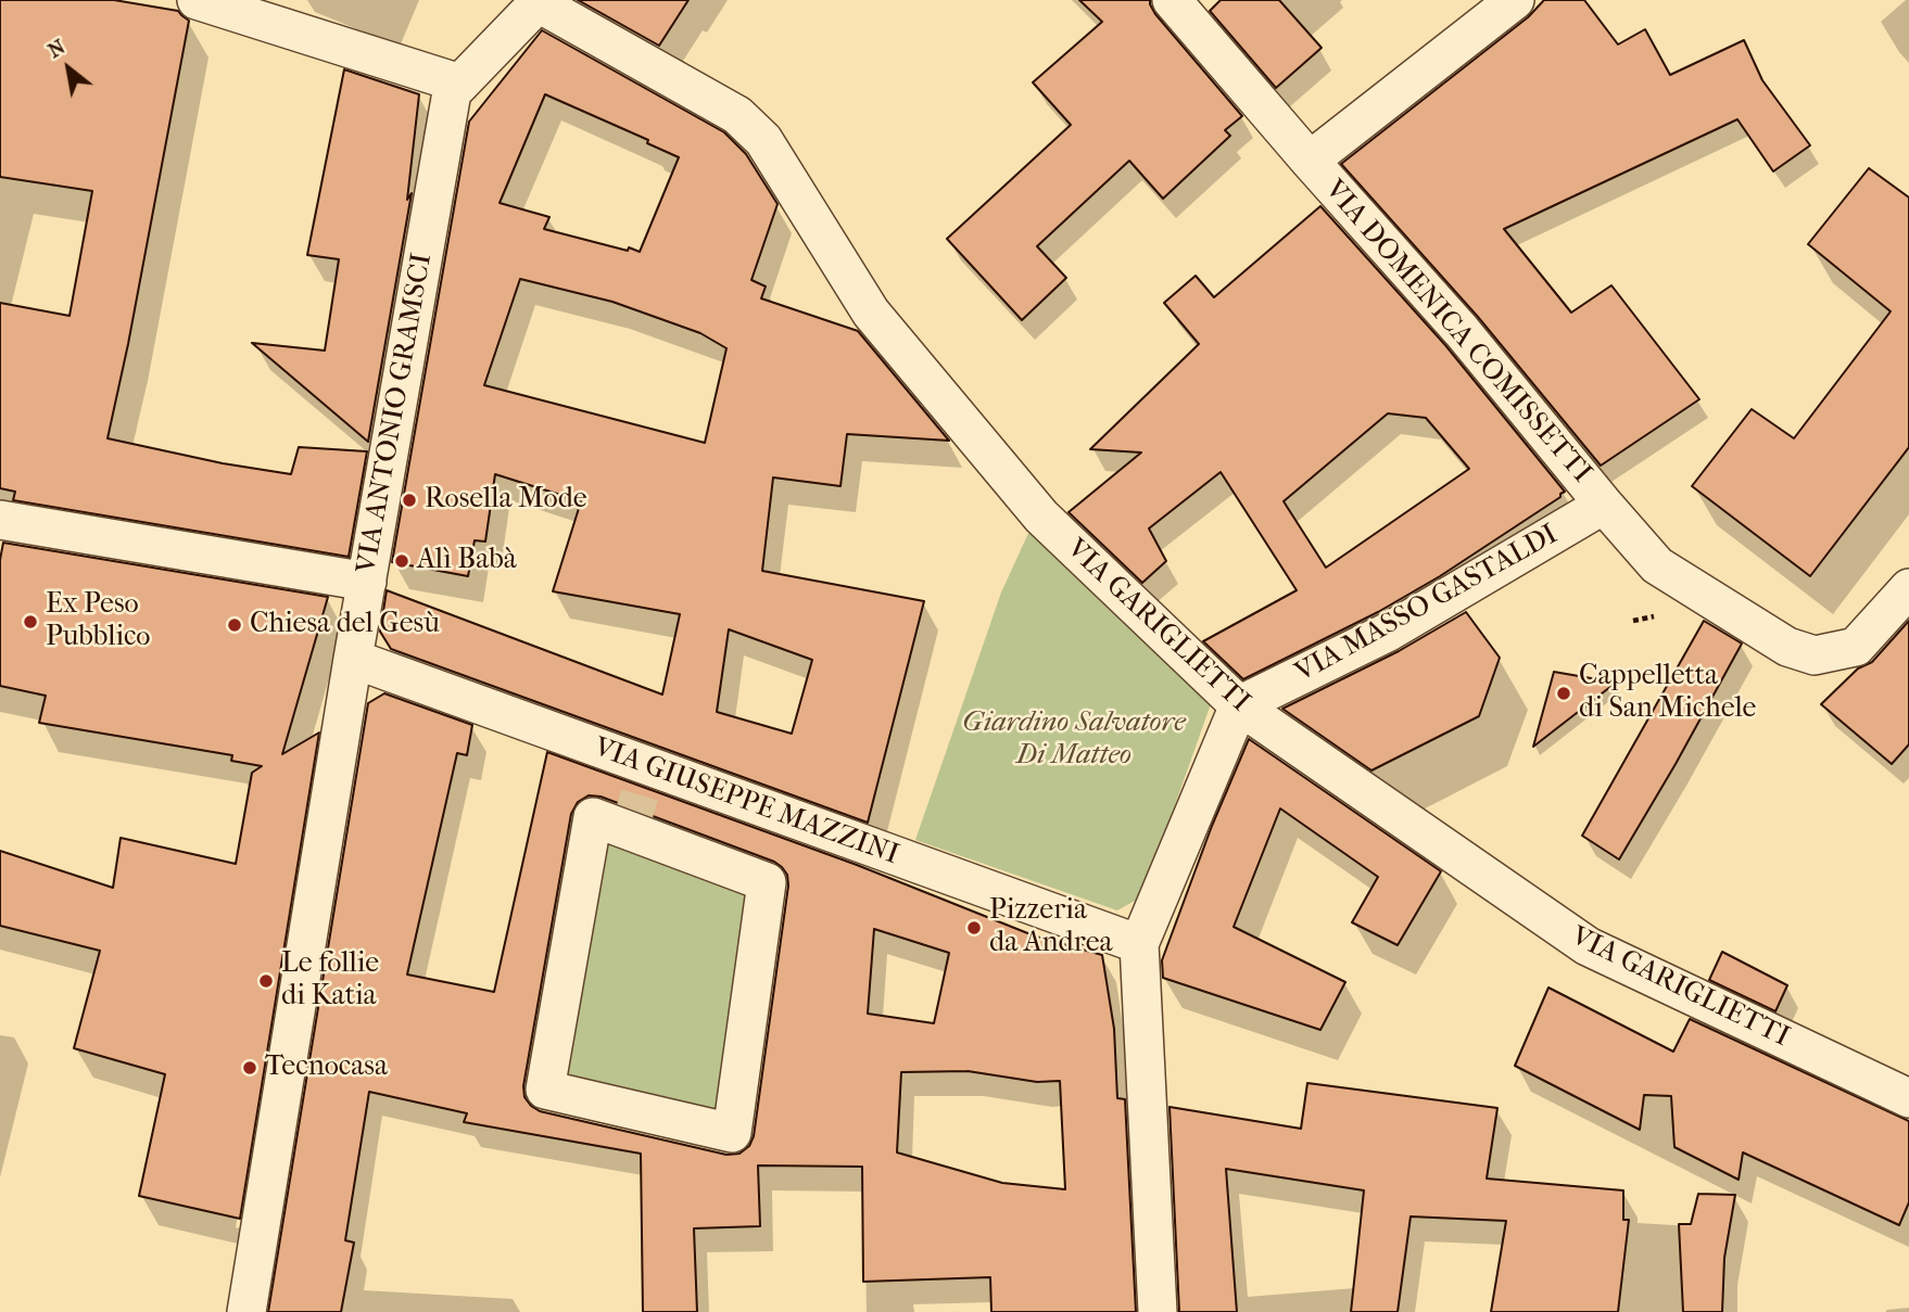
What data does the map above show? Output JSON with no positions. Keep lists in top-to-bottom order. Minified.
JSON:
{"streets":{"street":["VIA DOMENICA COMISSETTI","VIA ANTONIO GRAMSCI","VIA MASSO GASTALDI","VIA GARIGLIETTI","VIA GIUSEPPE MAZZINI"]},"crossings":[["VIA DOMENICA COMISSETTI","VIA MASSO GASTALDI"],["VIA ANTONIO GRAMSCI","VIA GARIGLIETTI"],["VIA ANTONIO GRAMSCI","VIA GIUSEPPE MAZZINI"],["VIA MASSO GASTALDI","VIA GARIGLIETTI"]],"parks":["Giardino Salvatore Di Matteo"],"places":["Rosella Mode","Alì Babà","Ex Peso Pubblico","Chiesa del Gesù","Cappelletta di San Michele","Pizzeria da Andrea","Le follie di Katia","Tecnocasa"],"north":"top left"}
